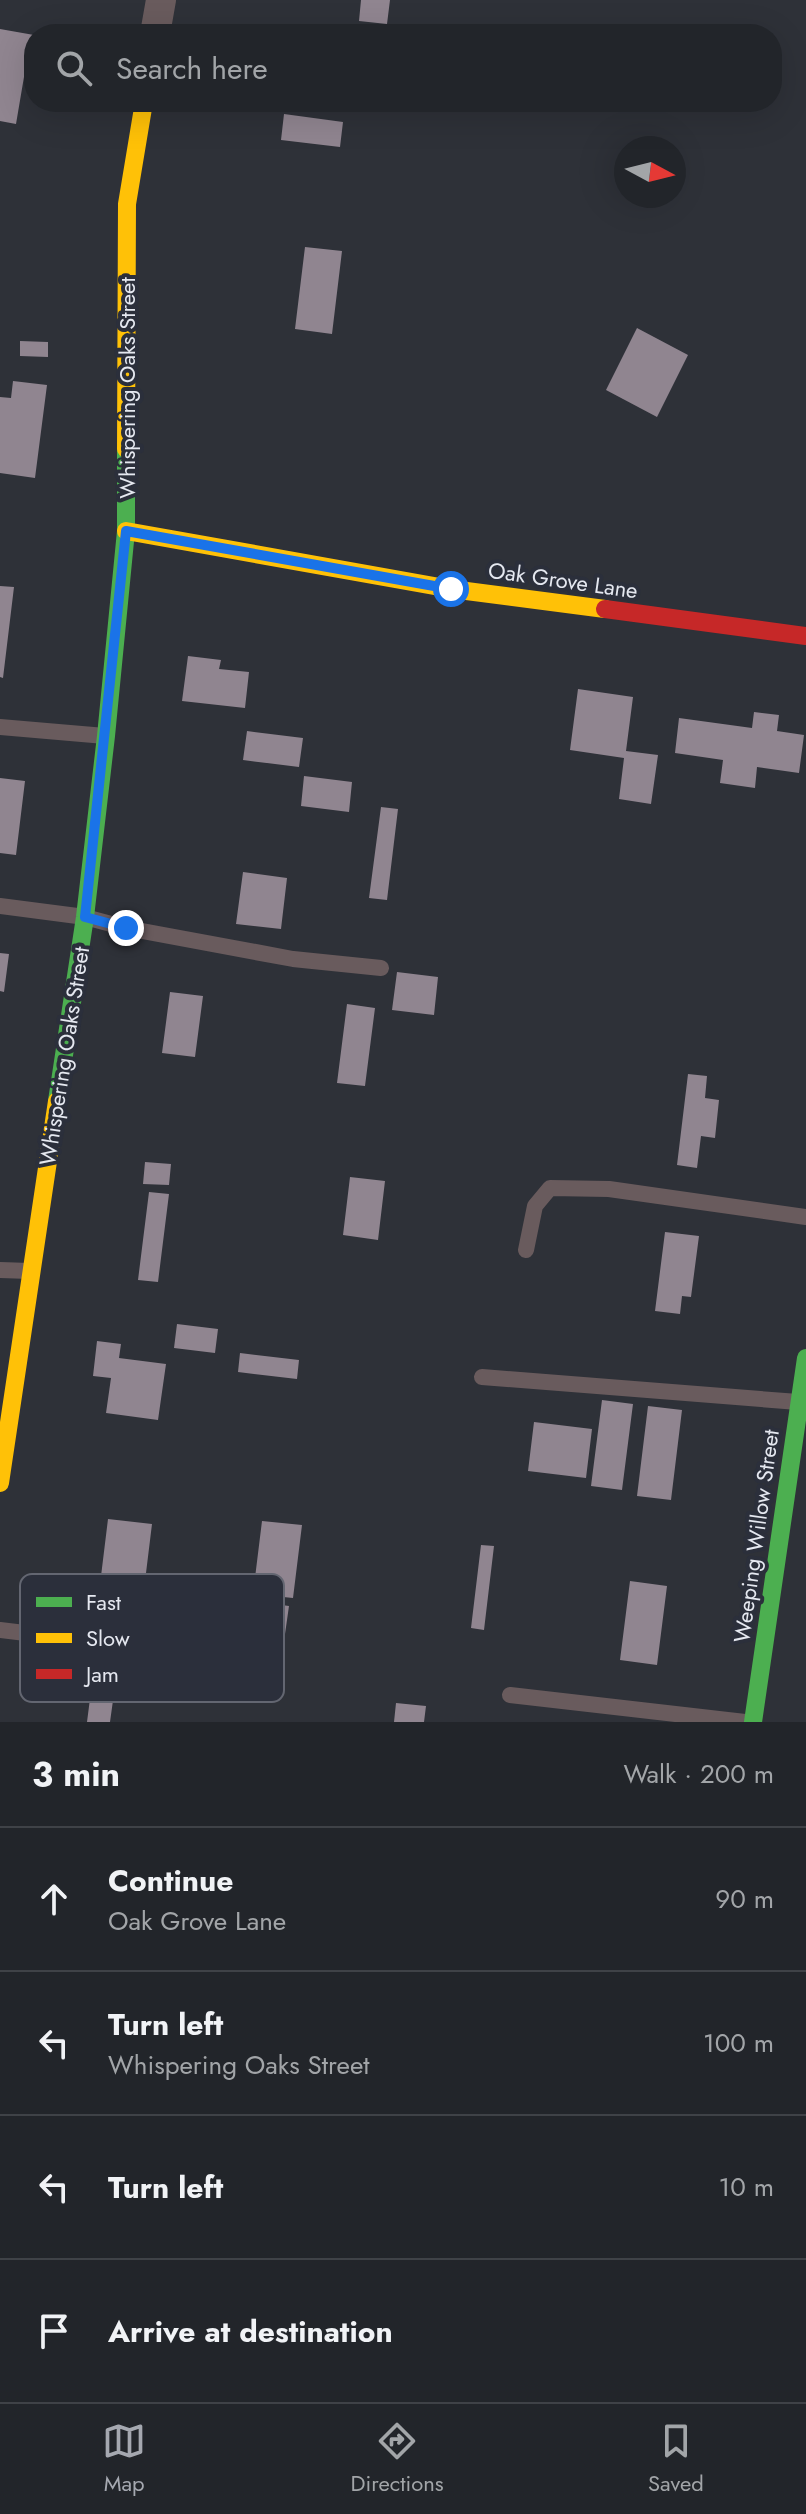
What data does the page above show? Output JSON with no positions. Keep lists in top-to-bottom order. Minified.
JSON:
{"streets":{"street":["Whispering Oaks Street","Oak Grove Lane","Weeping Willow Street"]},"crossings":[["Whispering Oaks Street","Oak Grove Lane"]],"legend":["Fast","Slow","Jam"],"north":"right","page":{"search":"Search here","heading":["3 min","Walk · 200 m"],"list":[["Continue","Oak Grove Lane","90 m"],["Turn left","Whispering Oaks Street","100 m"],["Turn left","10 m"],"Arrive at destination"],"nav":["Map","Directions","Saved"]}}
